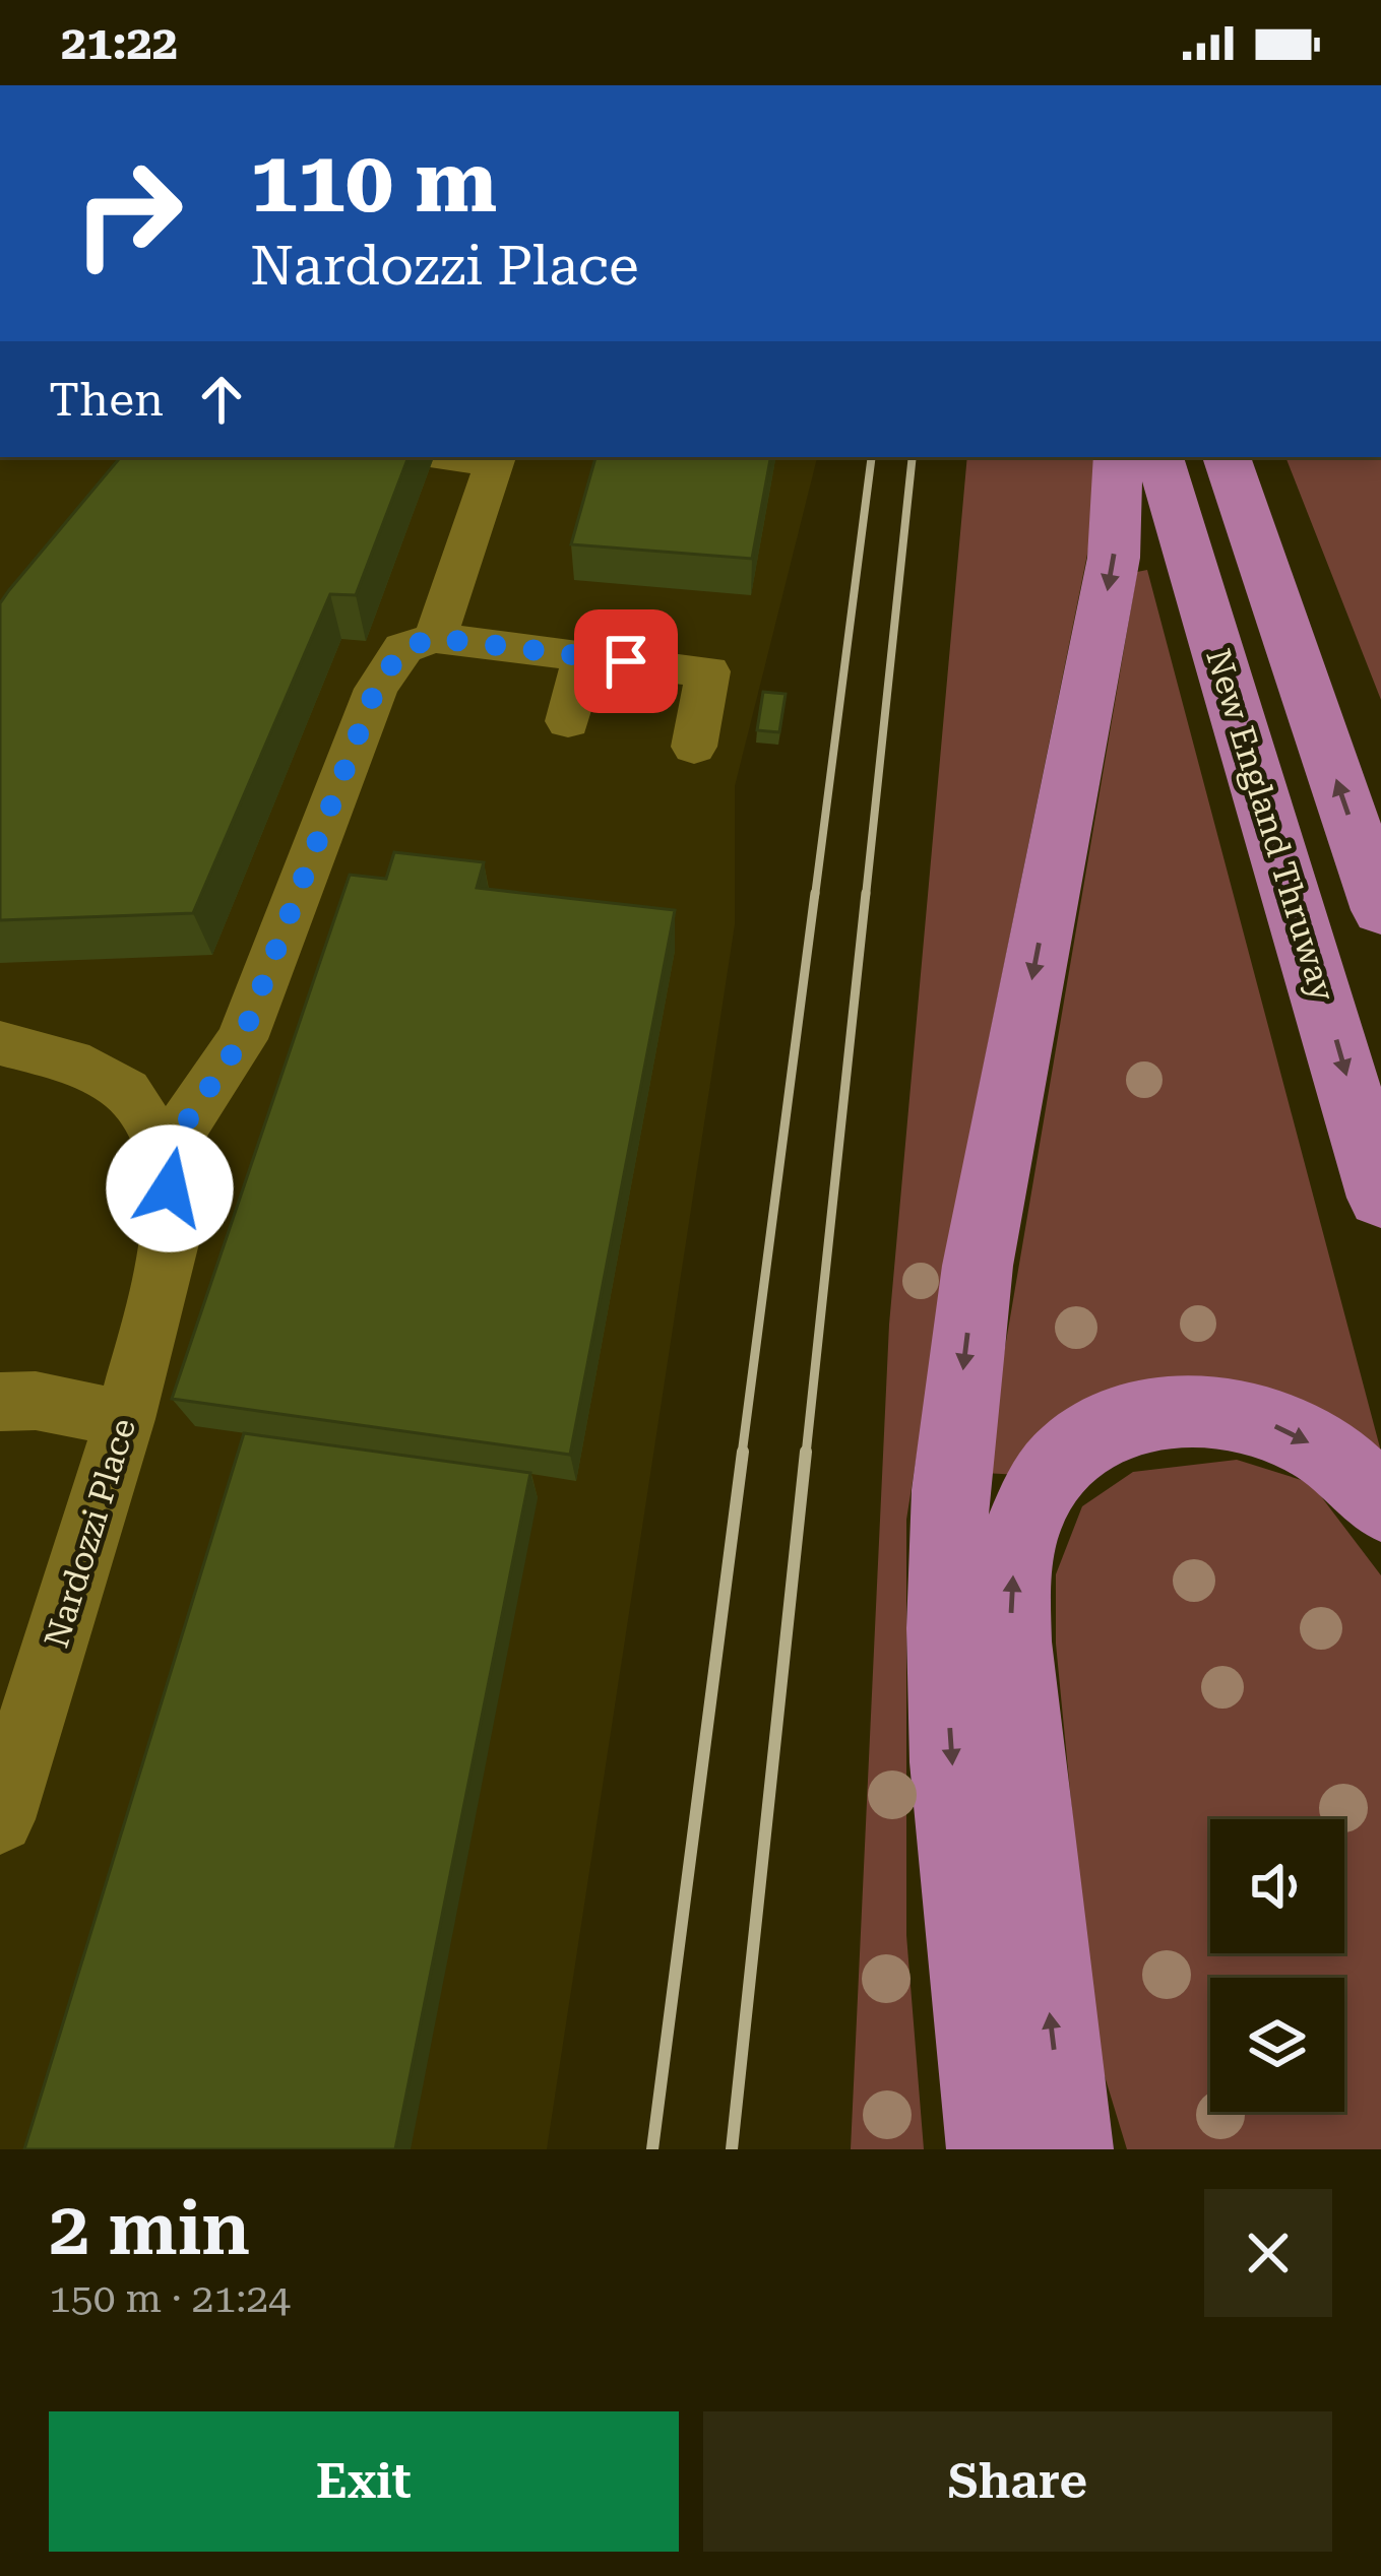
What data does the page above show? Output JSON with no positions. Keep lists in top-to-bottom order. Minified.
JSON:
{"streets":{"highway":["New England Thruway"],"lane":["Nardozzi Place"]},"page":{"status":"21:22","turn":["110 m","Nardozzi Place"],"then":"Then","heading":["2 min","150 m · 21:24"],"buttons":["Exit","Share"]}}
